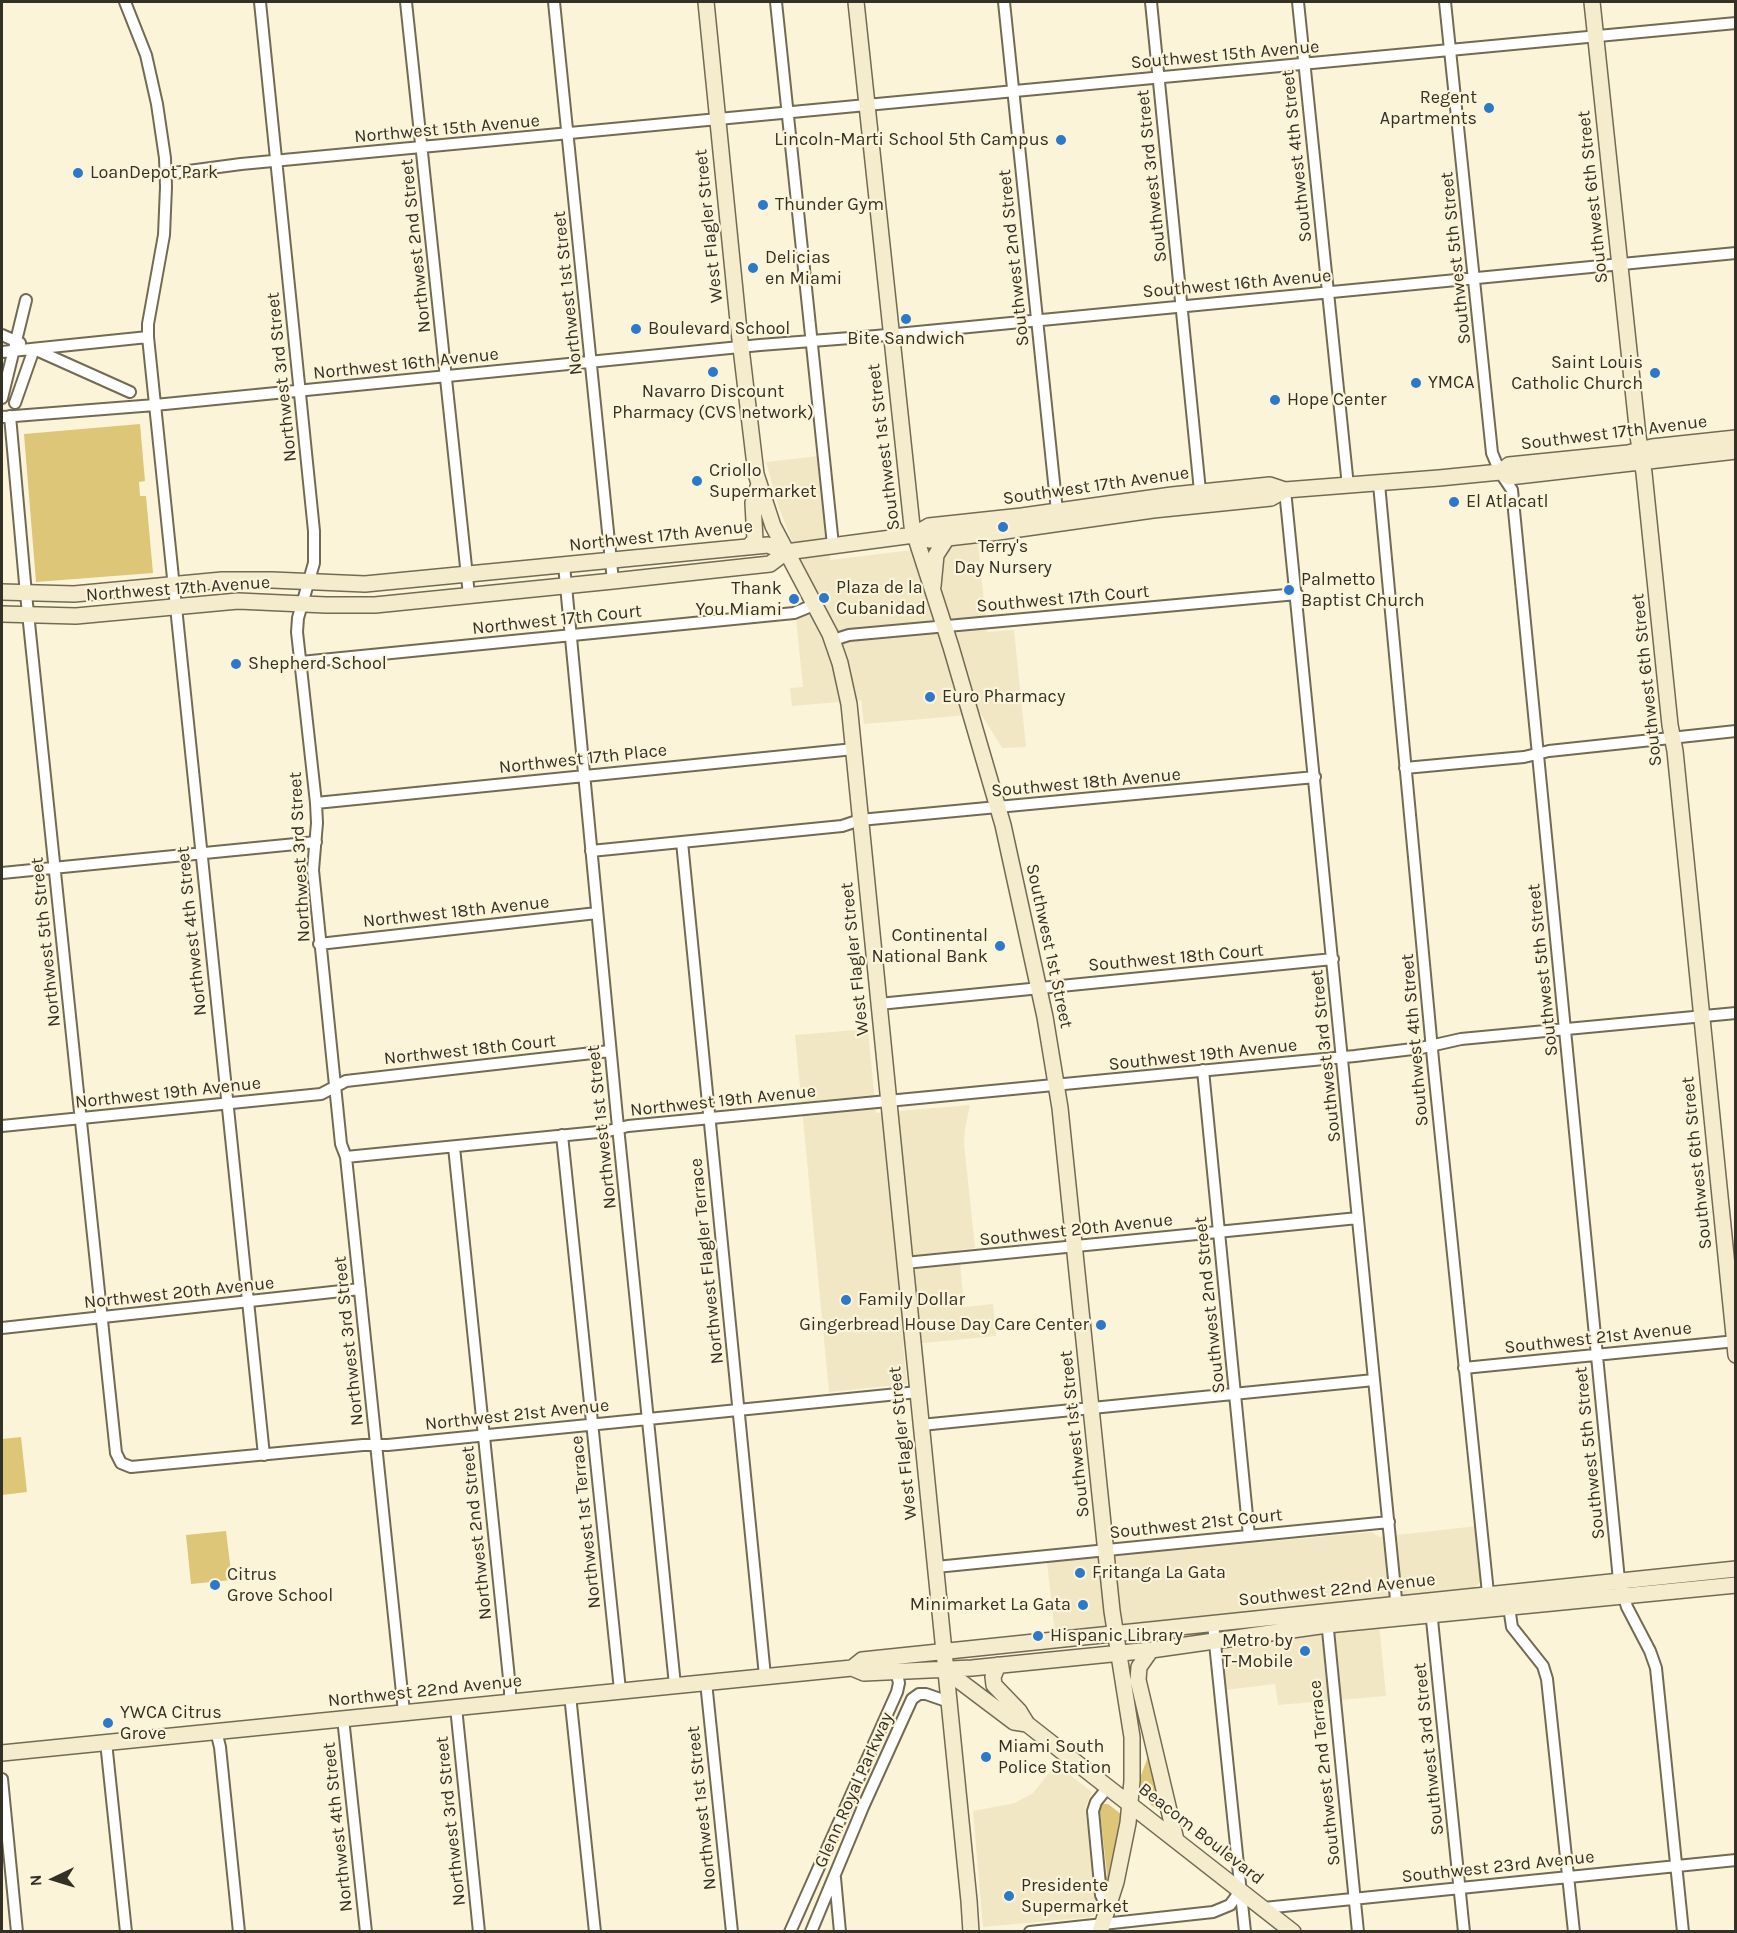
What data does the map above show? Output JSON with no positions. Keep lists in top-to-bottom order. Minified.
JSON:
{"streets":{"main road":["Southwest 6th Street","West Flagler Street","Southwest 17th Avenue","Southwest 1st Street","Northwest 17th Avenue","Southwest 22nd Avenue","Northwest 22nd Avenue","Beacom Boulevard"],"street":["Southwest 15th Avenue","Northwest 15th Avenue","Southwest 4th Street","Southwest 3rd Street","Northwest 2nd Street","Southwest 2nd Street","Southwest 5th Street","Southwest 16th Avenue","Northwest 1st Street","Northwest 16th Avenue","Northwest 3rd Street","Southwest 17th Court","Northwest 17th Court","Northwest 17th Place","Southwest 18th Avenue","Northwest 18th Avenue","Northwest 4th Street","Northwest 5th Street","Southwest 18th Court","Northwest 18th Court","Southwest 19th Avenue","Northwest 19th Avenue","Southwest 20th Avenue","Northwest Flagler Terrace","Northwest 20th Avenue","Southwest 21st Avenue","Northwest 21st Avenue","Northwest 1st Terrace","Southwest 21st Court","Southwest 2nd Terrace","Glenn Royal Parkway","Southwest 23rd Avenue"]},"crossings":[["Southwest 15th Avenue","Northwest 15th Avenue"],["Southwest 15th Avenue","Southwest 4th Street"],["Southwest 15th Avenue","Southwest 3rd Street"],["Southwest 15th Avenue","Southwest 6th Street"],["Southwest 15th Avenue","West Flagler Street"],["Southwest 15th Avenue","Southwest 2nd Street"],["Southwest 15th Avenue","Southwest 5th Street"],["Southwest 15th Avenue","Southwest 1st Street"],["Northwest 15th Avenue","West Flagler Street"],["Northwest 15th Avenue","Northwest 2nd Street"],["Northwest 15th Avenue","Northwest 1st Street"],["Northwest 15th Avenue","Northwest 3rd Street"],["Northwest 15th Avenue","Northwest 4th Street"],["Southwest 4th Street","Southwest 16th Avenue"],["Southwest 4th Street","Southwest 17th Avenue"],["Southwest 4th Street","Southwest 19th Avenue"],["Southwest 4th Street","Southwest 21st Avenue"],["Southwest 4th Street","Southwest 22nd Avenue"],["Southwest 3rd Street","Southwest 16th Avenue"],["Southwest 3rd Street","Southwest 17th Avenue"],["Southwest 3rd Street","Southwest 17th Court"],["Southwest 3rd Street","Southwest 18th Avenue"],["Southwest 3rd Street","Southwest 18th Court"],["Southwest 3rd Street","Southwest 19th Avenue"],["Southwest 3rd Street","Southwest 20th Avenue"],["Southwest 3rd Street","Southwest 21st Court"],["Southwest 3rd Street","Southwest 22nd Avenue"],["Southwest 3rd Street","Southwest 23rd Avenue"],["Southwest 6th Street","Southwest 16th Avenue"],["Southwest 6th Street","Southwest 17th Avenue"],["Southwest 6th Street","Southwest 19th Avenue"],["Southwest 6th Street","Southwest 21st Avenue"],["West Flagler Street","Southwest 16th Avenue"],["West Flagler Street","Northwest 16th Avenue"],["West Flagler Street","Southwest 17th Avenue"],["West Flagler Street","Northwest 17th Avenue"],["West Flagler Street","Southwest 17th Court"],["West Flagler Street","Northwest 17th Court"],["West Flagler Street","Northwest 17th Place"],["West Flagler Street","Southwest 18th Avenue"],["West Flagler Street","Southwest 18th Court"],["West Flagler Street","Southwest 19th Avenue"],["West Flagler Street","Northwest 19th Avenue"],["West Flagler Street","Southwest 20th Avenue"],["West Flagler Street","Northwest 21st Avenue"],["West Flagler Street","Southwest 21st Court"],["West Flagler Street","Southwest 22nd Avenue"],["West Flagler Street","Northwest 22nd Avenue"],["West Flagler Street","Glenn Royal Parkway"],["West Flagler Street","Beacom Boulevard"],["Northwest 2nd Street","Northwest 16th Avenue"],["Northwest 2nd Street","Northwest 17th Avenue"],["Northwest 2nd Street","Northwest 19th Avenue"],["Northwest 2nd Street","Northwest 21st Avenue"],["Northwest 2nd Street","Northwest 22nd Avenue"],["Southwest 2nd Street","Southwest 16th Avenue"],["Southwest 2nd Street","Southwest 17th Avenue"],["Southwest 2nd Street","Southwest 19th Avenue"],["Southwest 2nd Street","Southwest 20th Avenue"],["Southwest 2nd Street","Southwest 21st Court"],["Southwest 5th Street","Southwest 16th Avenue"],["Southwest 5th Street","Southwest 17th Avenue"],["Southwest 5th Street","Southwest 19th Avenue"],["Southwest 5th Street","Southwest 21st Avenue"],["Southwest 5th Street","Southwest 22nd Avenue"],["Southwest 5th Street","Southwest 23rd Avenue"],["Southwest 16th Avenue","Northwest 16th Avenue"],["Southwest 16th Avenue","Southwest 1st Street"],["Northwest 1st Street","Northwest 16th Avenue"],["Northwest 1st Street","Northwest 17th Avenue"],["Northwest 1st Street","Northwest 17th Court"],["Northwest 1st Street","Northwest 17th Place"],["Northwest 1st Street","Northwest 18th Avenue"],["Northwest 1st Street","Northwest 18th Court"],["Northwest 1st Street","Northwest 19th Avenue"],["Northwest 1st Street","Northwest 21st Avenue"],["Northwest 1st Street","Northwest 22nd Avenue"],["Northwest 16th Avenue","Northwest 3rd Street"],["Northwest 16th Avenue","Northwest 4th Street"],["Northwest 16th Avenue","Northwest 5th Street"],["Northwest 3rd Street","Northwest 17th Avenue"],["Northwest 3rd Street","Northwest 17th Court"],["Northwest 3rd Street","Northwest 17th Place"],["Northwest 3rd Street","Northwest 18th Avenue"],["Northwest 3rd Street","Northwest 18th Court"],["Northwest 3rd Street","Northwest 19th Avenue"],["Northwest 3rd Street","Northwest 20th Avenue"],["Northwest 3rd Street","Northwest 21st Avenue"],["Northwest 3rd Street","Northwest 22nd Avenue"],["Southwest 17th Avenue","Southwest 1st Street"],["Southwest 17th Avenue","Northwest 17th Avenue"],["Southwest 1st Street","Southwest 17th Court"],["Southwest 1st Street","Southwest 18th Avenue"],["Southwest 1st Street","Southwest 18th Court"],["Southwest 1st Street","Southwest 19th Avenue"],["Southwest 1st Street","Southwest 20th Avenue"],["Southwest 1st Street","Southwest 21st Court"],["Southwest 1st Street","Southwest 22nd Avenue"],["Southwest 1st Street","Beacom Boulevard"],["Northwest 17th Avenue","Northwest 4th Street"],["Northwest 17th Avenue","Northwest 5th Street"],["Northwest 4th Street","Northwest 19th Avenue"],["Northwest 4th Street","Northwest 20th Avenue"],["Northwest 4th Street","Northwest 21st Avenue"],["Northwest 4th Street","Northwest 22nd Avenue"],["Northwest 5th Street","Northwest 19th Avenue"],["Northwest 5th Street","Northwest 20th Avenue"],["Northwest 5th Street","Northwest 21st Avenue"],["Northwest 18th Court","Northwest 19th Avenue"],["Southwest 19th Avenue","Northwest 19th Avenue"],["Northwest 19th Avenue","Northwest Flagler Terrace"],["Northwest 19th Avenue","Northwest 1st Terrace"],["Northwest Flagler Terrace","Northwest 21st Avenue"],["Northwest Flagler Terrace","Northwest 22nd Avenue"],["Northwest 21st Avenue","Northwest 1st Terrace"],["Northwest 1st Terrace","Northwest 22nd Avenue"],["Southwest 22nd Avenue","Northwest 22nd Avenue"],["Southwest 22nd Avenue","Southwest 2nd Terrace"],["Southwest 22nd Avenue","Beacom Boulevard"],["Northwest 22nd Avenue","Glenn Royal Parkway"],["Northwest 22nd Avenue","Beacom Boulevard"],["Southwest 2nd Terrace","Southwest 23rd Avenue"],["Beacom Boulevard","Southwest 23rd Avenue"]],"places":["Regent Apartments","Lincoln-Marti School 5th Campus","LoanDepot Park","Thunder Gym","Delicias en Miami","Bite Sandwich","Boulevard School","Navarro Discount Pharmacy (CVS network)","Saint Louis Catholic Church","YMCA","Hope Center","Criollo Supermarket","El Atlacatl","Terry's Day Nursery","Palmetto Baptist Church","Plaza de la Cubanidad","Thank You Miami","Shepherd School","Euro Pharmacy","Continental National Bank","Family Dollar","Gingerbread House Day Care Center","Fritanga La Gata","Citrus Grove School","Minimarket La Gata","Hispanic Library","Metro by T-Mobile","YWCA Citrus Grove","Miami South Police Station","Presidente Supermarket"],"north":"left"}
